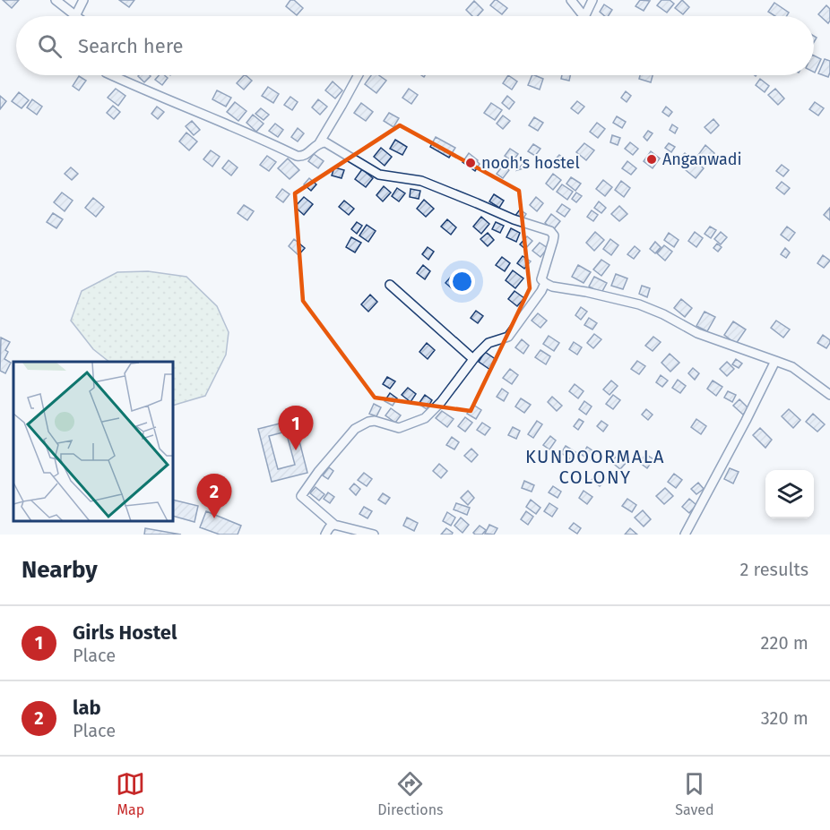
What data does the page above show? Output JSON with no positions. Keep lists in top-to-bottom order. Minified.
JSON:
{"districts":["KUNDOORMALA COLONY"],"places":["Anganwadi","nooh's hostel"],"page":{"search":"Search here","pins":["1","2"],"heading":["Nearby","2 results"],"list":[{"mark":"1","name":"Girls Hostel","note":"Place","value":"220 m"},{"mark":"2","name":"lab","note":"Place","value":"320 m"}],"nav":["Map","Directions","Saved"]}}
